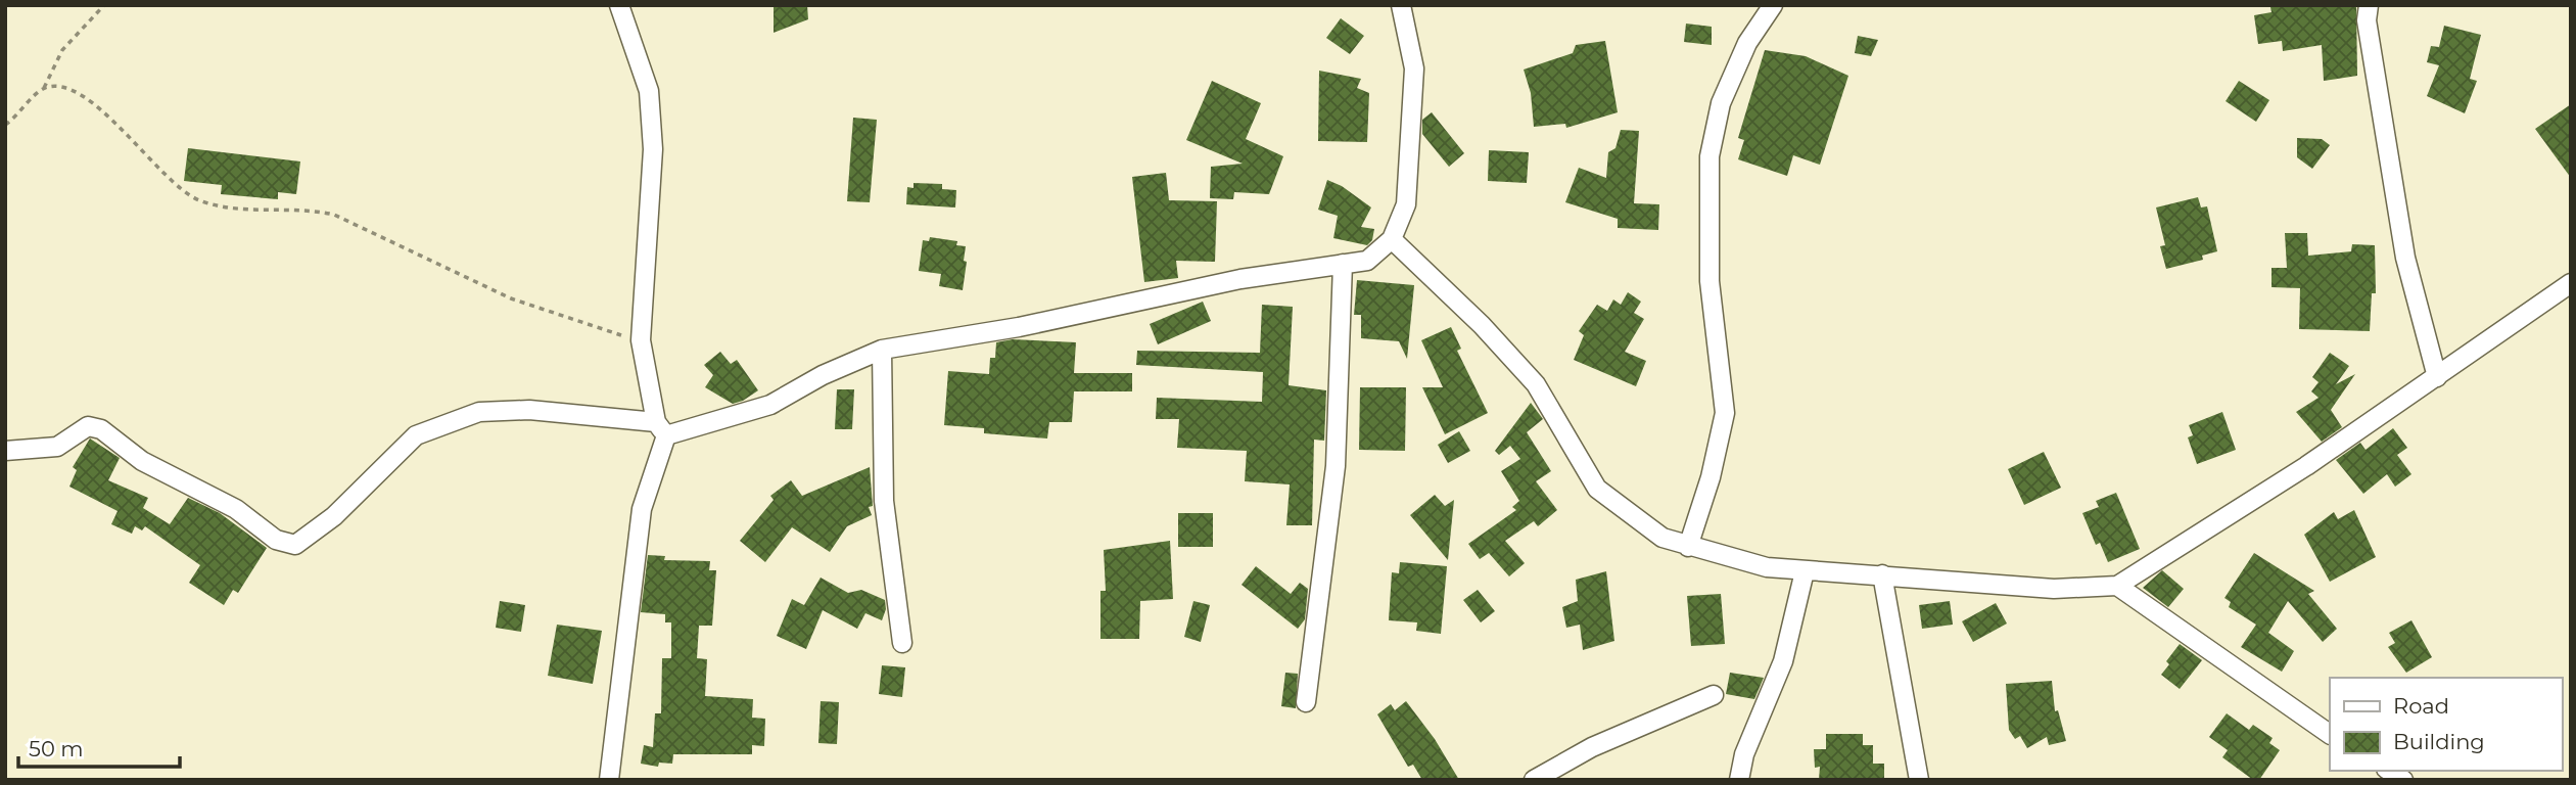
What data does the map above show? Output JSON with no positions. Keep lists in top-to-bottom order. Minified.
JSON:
{"legend":["Road","Building"],"scale_bar":"50 m"}
